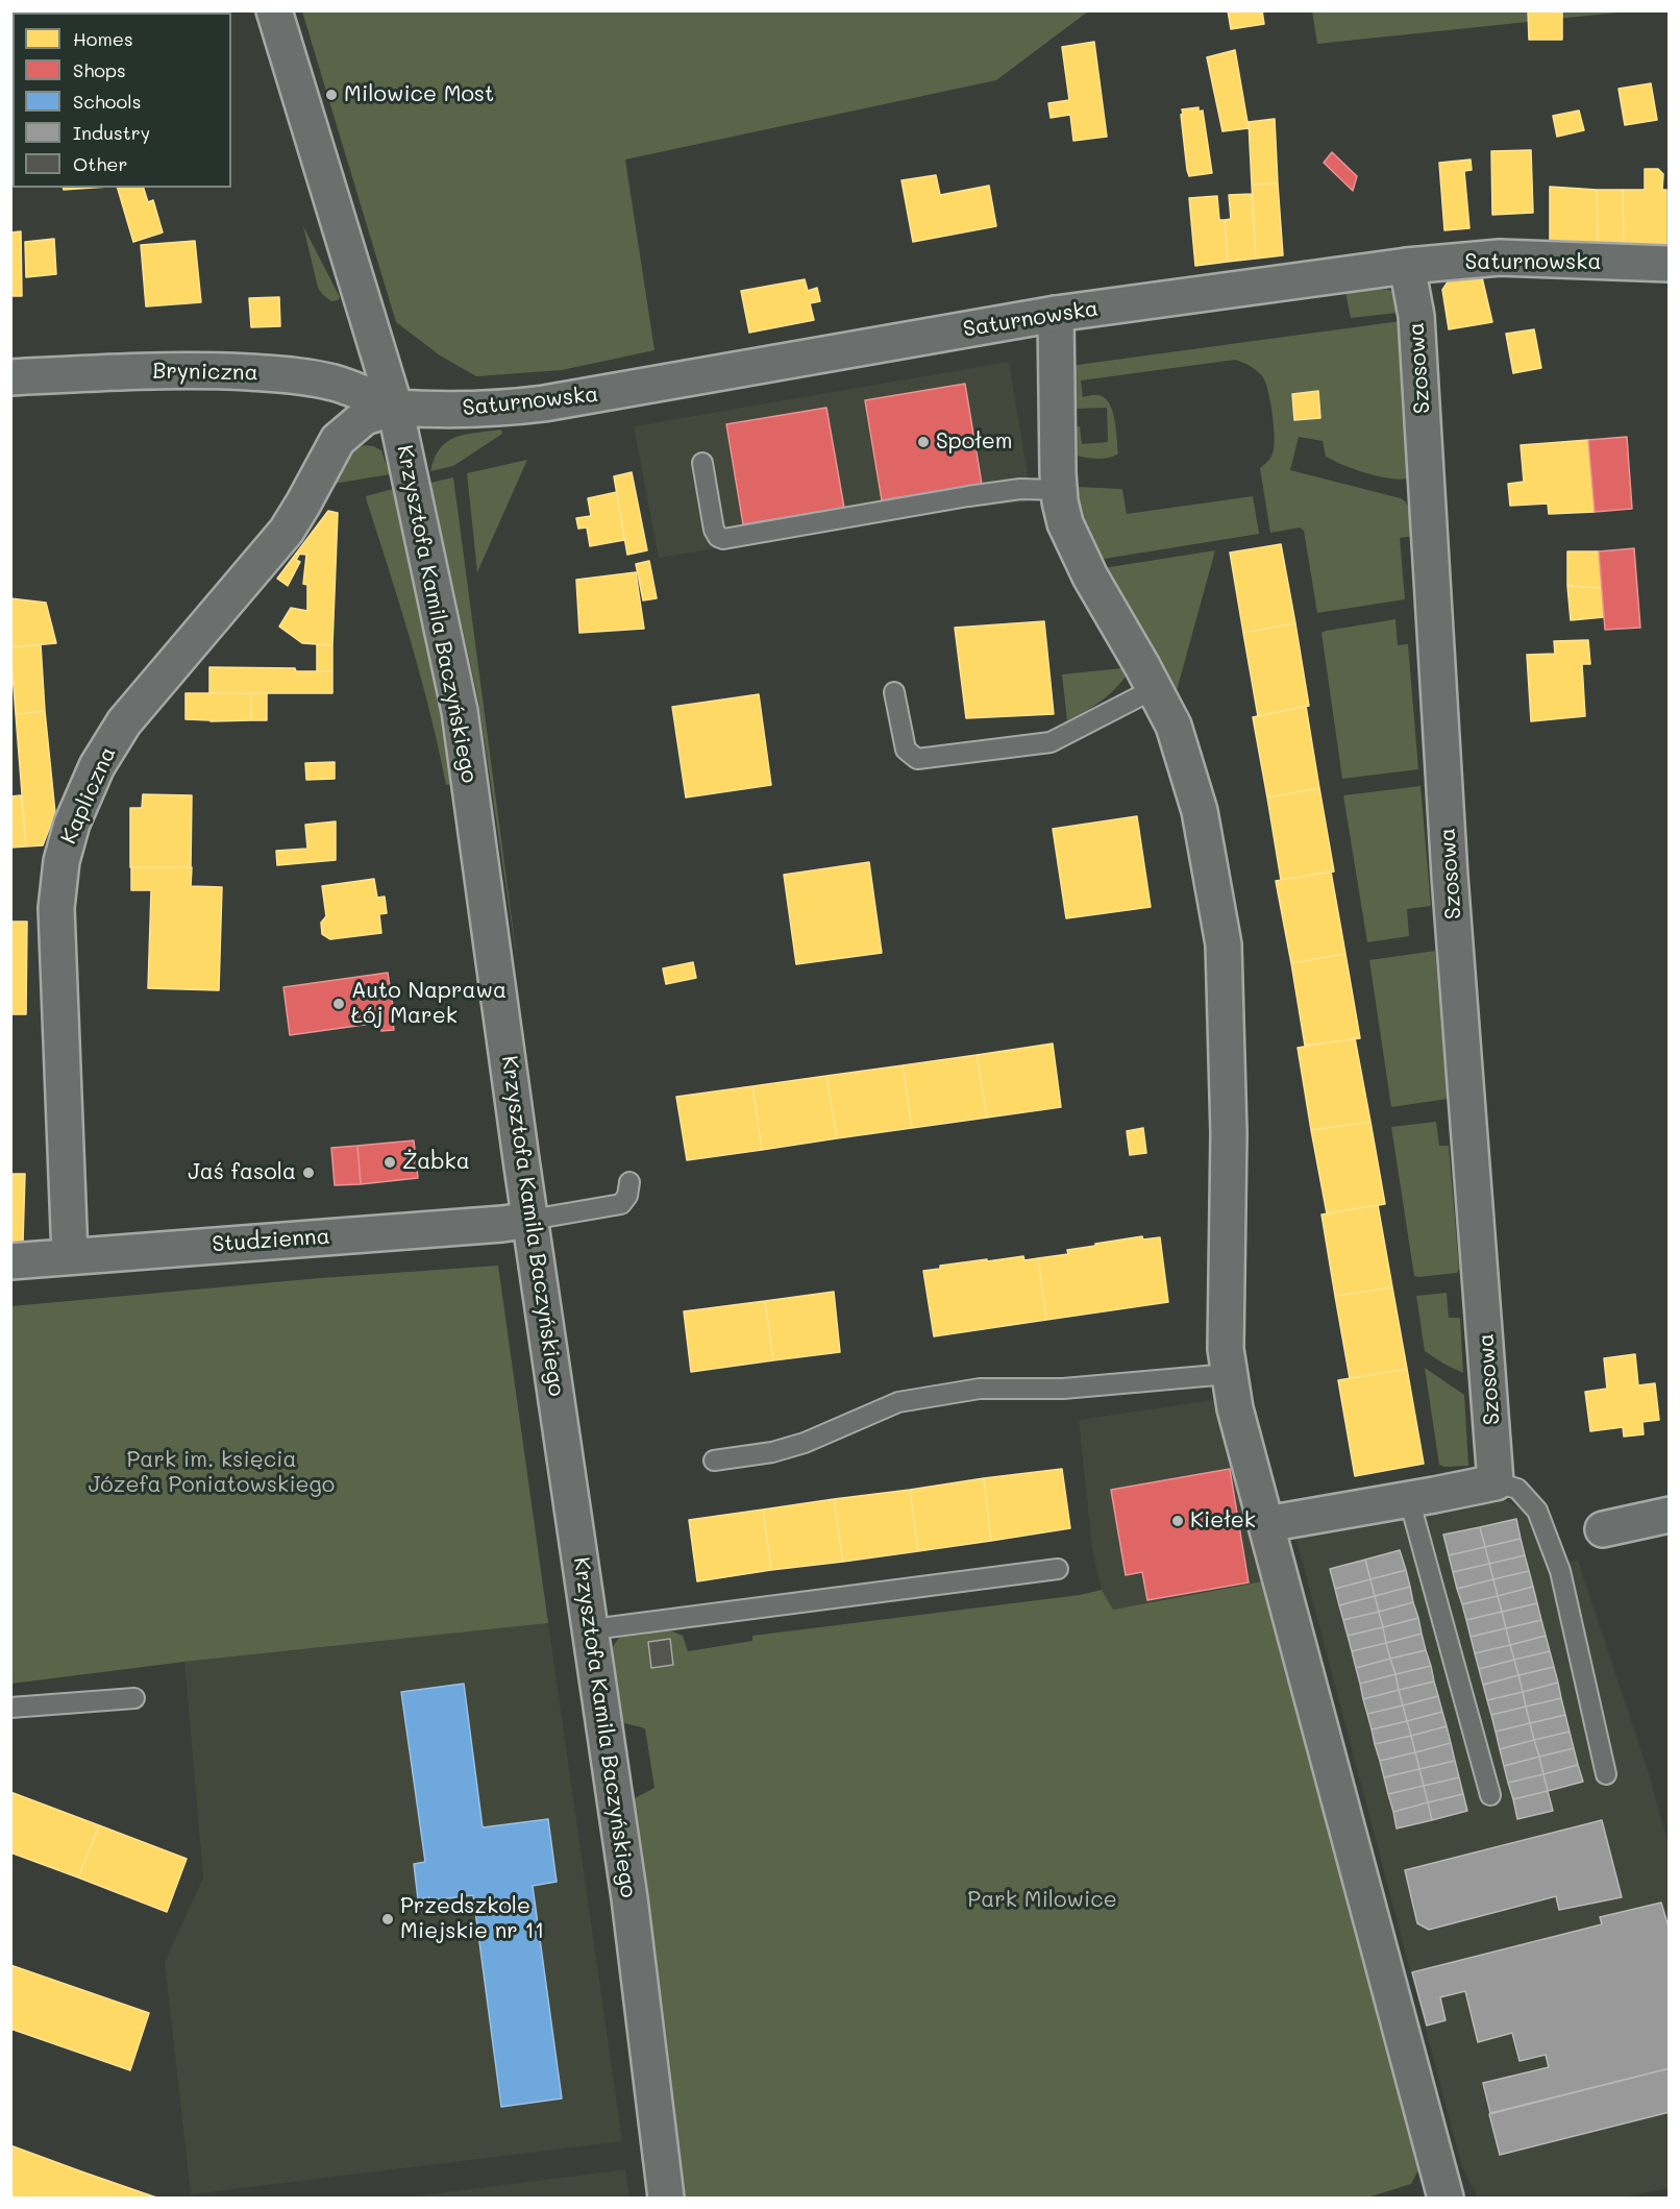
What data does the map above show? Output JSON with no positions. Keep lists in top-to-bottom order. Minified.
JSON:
{"streets":{"street":["Saturnowska","Szosowa","Bryniczna","Krzysztofa Kamila Baczyńskiego","Kapliczna","Studzienna"]},"crossings":[["Saturnowska","Szosowa"],["Saturnowska","Bryniczna"],["Saturnowska","Krzysztofa Kamila Baczyńskiego"],["Saturnowska","Kapliczna"],["Bryniczna","Krzysztofa Kamila Baczyńskiego"],["Bryniczna","Kapliczna"],["Krzysztofa Kamila Baczyńskiego","Kapliczna"],["Krzysztofa Kamila Baczyńskiego","Studzienna"],["Kapliczna","Studzienna"]],"parks":["Park im. księcia Józefa Poniatowskiego","Park Milowice"],"places":["Milowice Most","Społem","Auto Naprawa Łój Marek","Żabka","Jaś fasola","Kiełek","Przedszkole Miejskie nr 11"],"legend":["Homes","Shops","Schools","Industry","Other"]}
